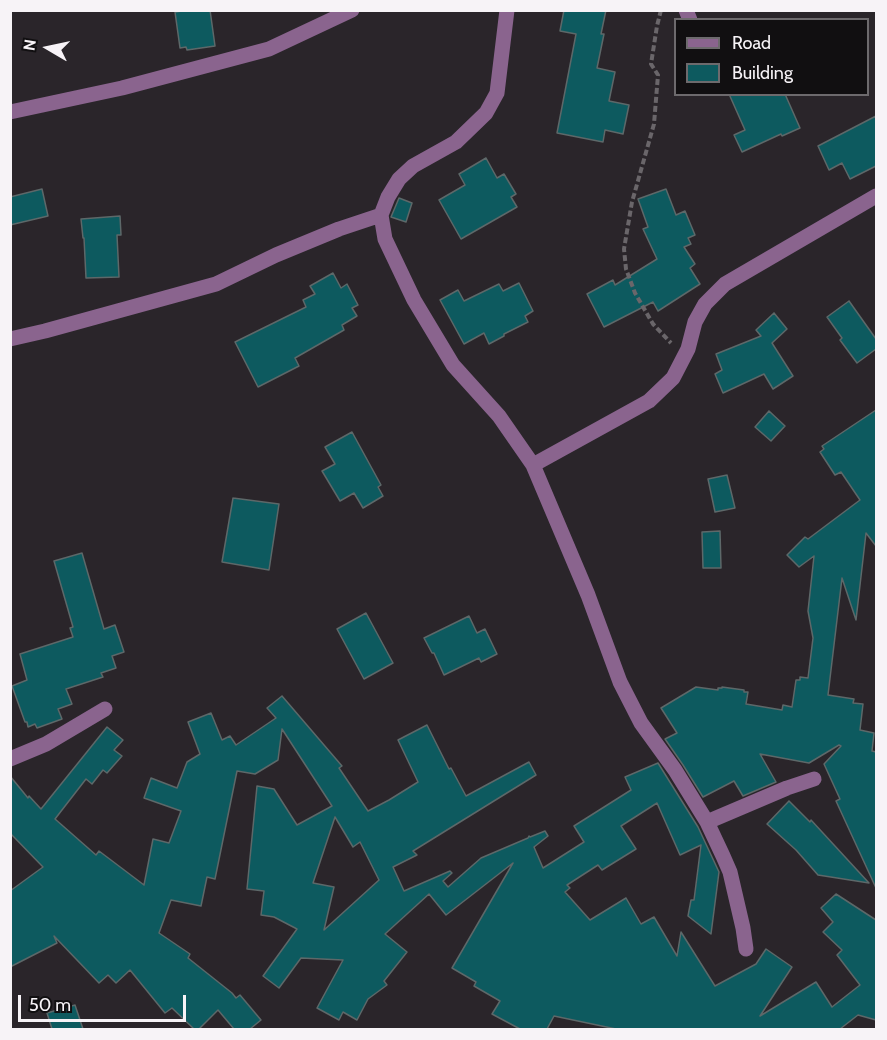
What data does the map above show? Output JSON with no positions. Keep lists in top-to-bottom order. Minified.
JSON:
{"legend":["Road","Building"],"scale_bar":"50 m","north":"left"}
